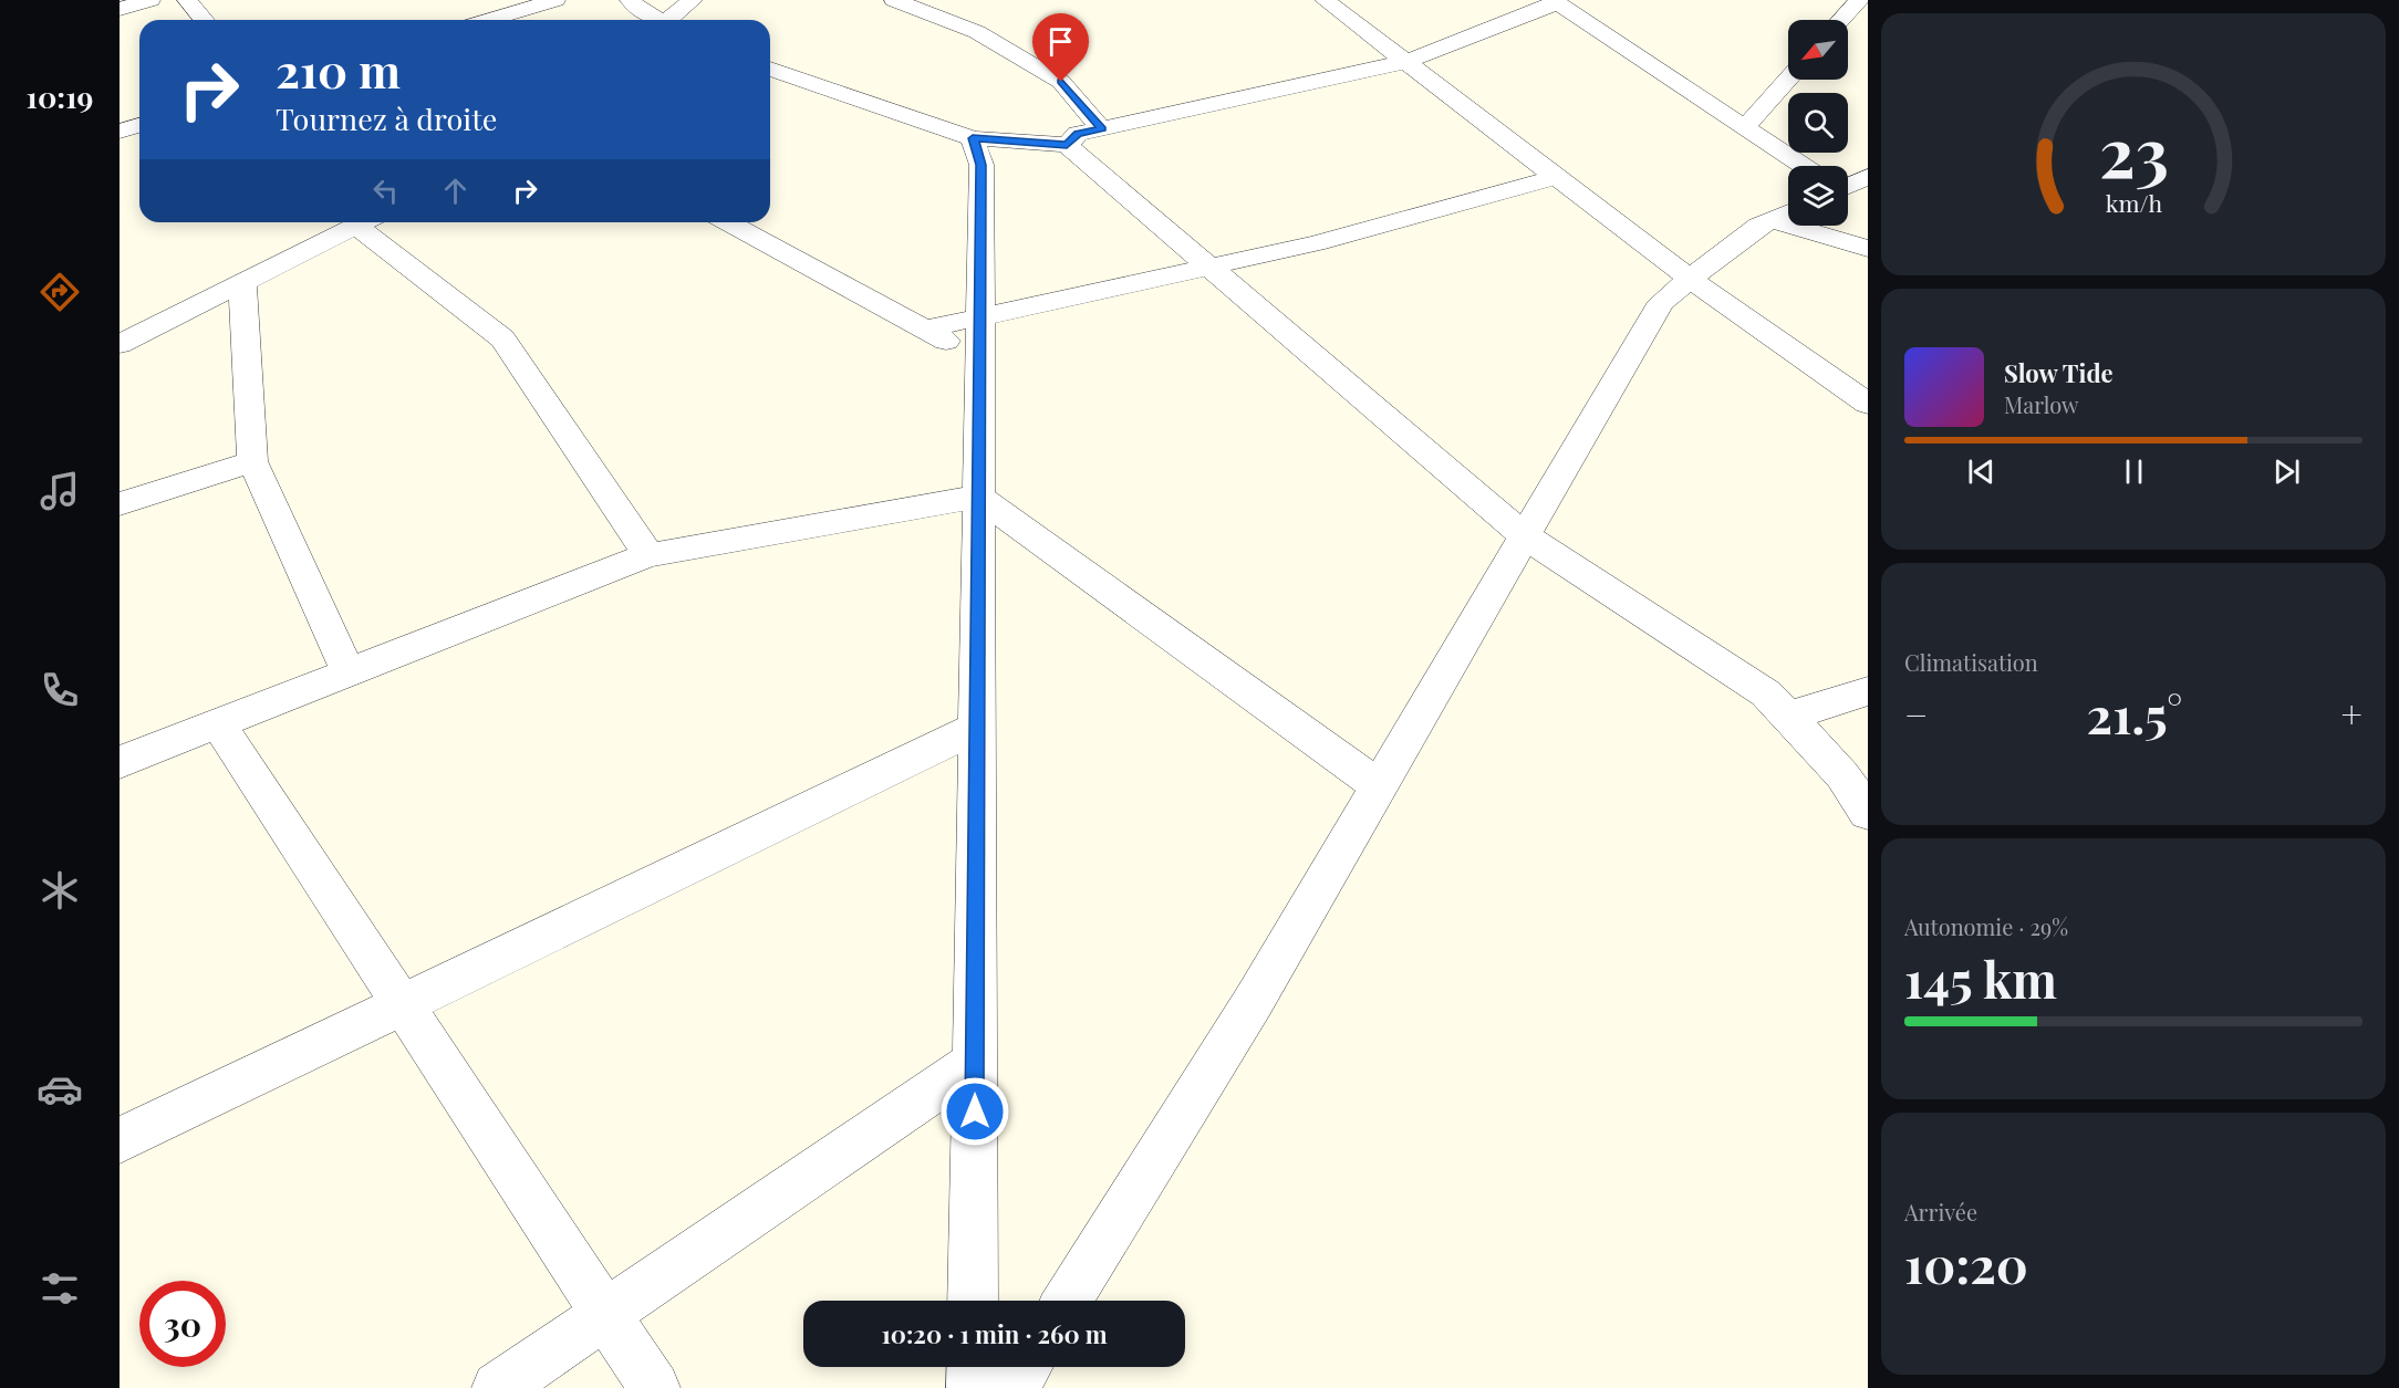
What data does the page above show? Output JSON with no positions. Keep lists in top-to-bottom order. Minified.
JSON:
{"north":"bottom left","page":{"tabs":"10:19","turn":["210 m","Tournez à droite"],"song":["Slow Tide","Marlow"],"tile":["Climatisation",["Autonomie · 29%","145 km"],["Arrivée","10:20"]],"heat":["−","21.5°","+"],"limit":"30","trip":"10:20 · 1 min · 260 m","gauge":["23","km/h"]}}
